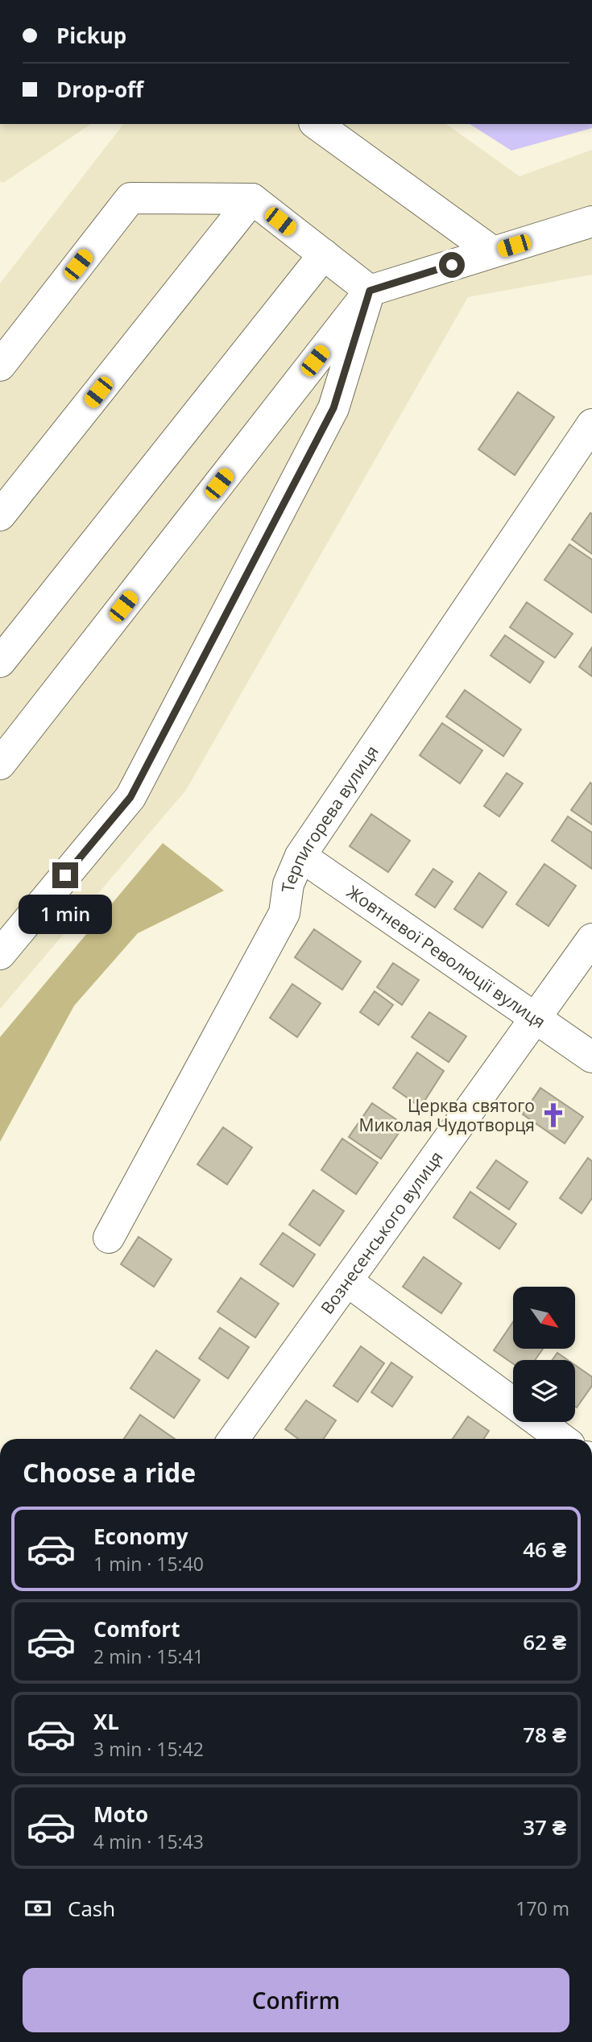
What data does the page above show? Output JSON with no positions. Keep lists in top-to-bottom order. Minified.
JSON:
{"streets":{"street":["Терпигорева вулиця","Жовтневої Революції вулиця","Вознесенського вулиця"]},"crossings":[["Терпигорева вулиця","Жовтневої Революції вулиця"],["Жовтневої Революції вулиця","Вознесенського вулиця"]],"places":{"church":["Церква святого Миколая Чудотворця"]},"north":"bottom right","page":{"banner":["Pickup","Drop-off"],"bubble":"1 min","heading":"Choose a ride","list":[{"name":"Economy","note":"1 min · 15:40","value":"46 ₴"},{"name":"Comfort","note":"2 min · 15:41","value":"62 ₴"},{"name":"XL","note":"3 min · 15:42","value":"78 ₴"},{"name":"Moto","note":"4 min · 15:43","value":"37 ₴"}],"pay":["Cash","170 m"],"buttons":"Confirm"}}
